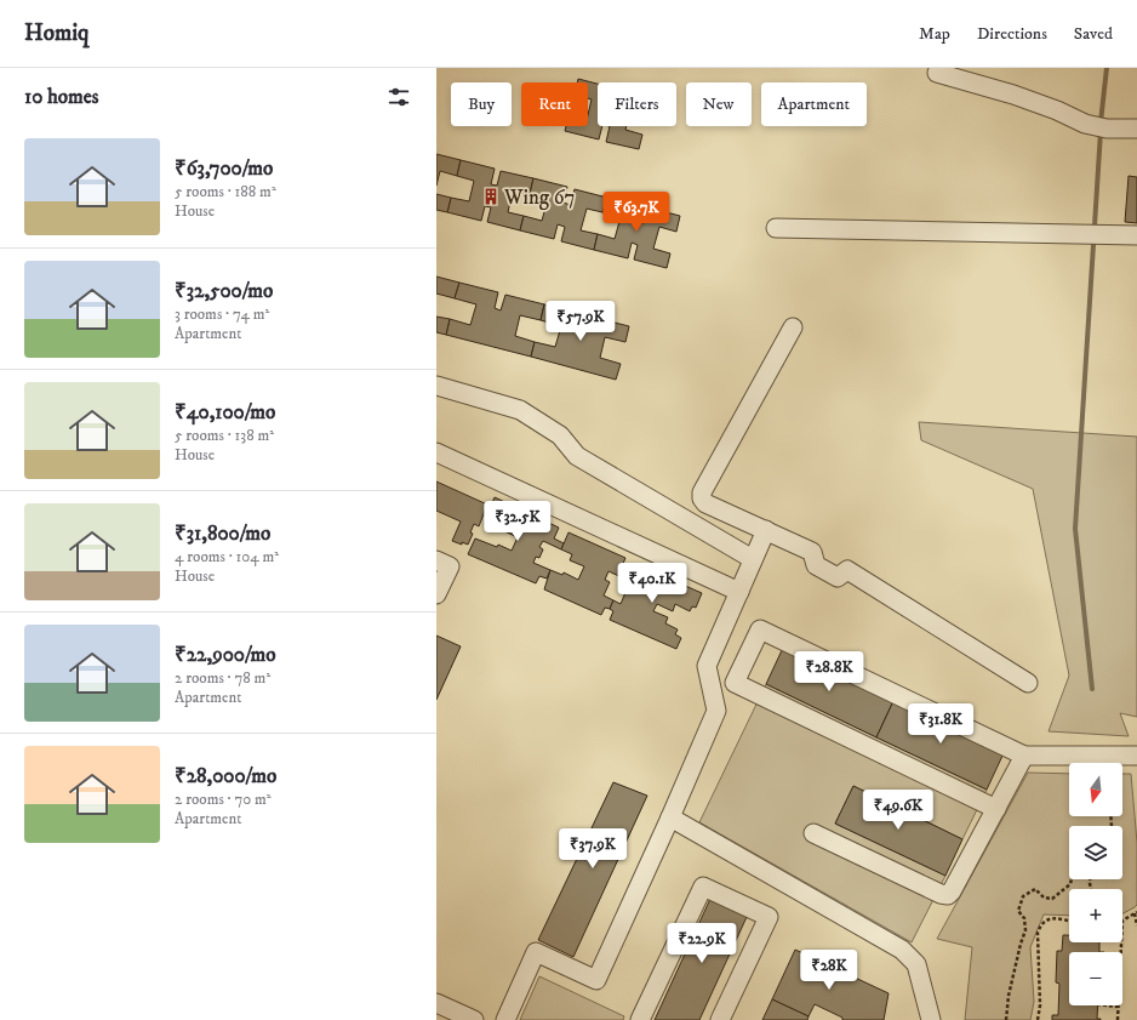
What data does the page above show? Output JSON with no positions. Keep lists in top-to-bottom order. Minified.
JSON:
{"places":{"building":["Wing 67"]},"north":"bottom","page":{"header":"Homiq","nav":["Map","Directions","Saved"],"heading":"10 homes","chip":["Buy","Rent","Filters","New","Apartment"],"list":[{"name":"₹63,700/mo","note":"5 rooms · 188 m² · House"},{"name":"₹32,500/mo","note":"3 rooms · 74 m² · Apartment"},{"name":"₹40,100/mo","note":"5 rooms · 138 m² · House"},{"name":"₹31,800/mo","note":"4 rooms · 104 m² · House"},{"name":"₹22,900/mo","note":"2 rooms · 78 m² · Apartment"},{"name":"₹28,000/mo","note":"2 rooms · 70 m² · Apartment"}],"price":["₹63.7K","₹57.9K","₹32.5K","₹40.1K","₹28.8K","₹31.8K","₹49.6K","₹37.9K","₹22.9K","₹28K"],"map_buttons":["+","−"]}}
